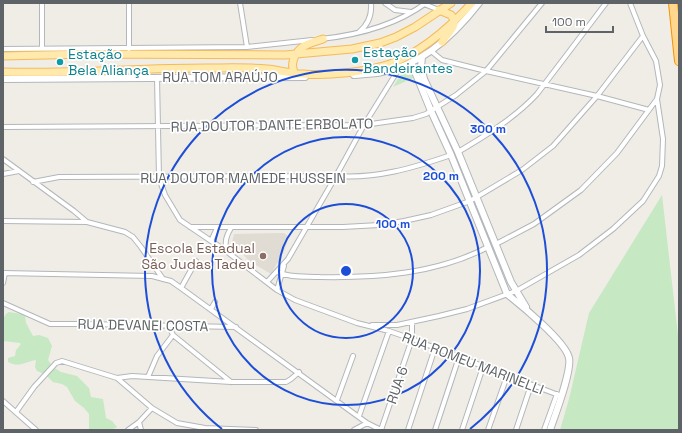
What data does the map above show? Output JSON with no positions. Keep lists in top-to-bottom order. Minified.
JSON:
{"streets":{"main road":["RUA TOM ARAÚJO"],"street":["RUA DOUTOR DANTE ERBOLATO","RUA DOUTOR MAMEDE HUSSEIN","RUA DEVANEI COSTA","RUA ROMEU MARINELLI","RUA 6"]},"crossings":[["RUA TOM ARAÚJO","RUA ROMEU MARINELLI"],["RUA DOUTOR DANTE ERBOLATO","RUA ROMEU MARINELLI"],["RUA DOUTOR MAMEDE HUSSEIN","RUA ROMEU MARINELLI"],["RUA ROMEU MARINELLI","RUA 6"]],"places":["Estação Bandeirantes","Estação Bela Aliança","Escola Estadual São Judas Tadeu"],"scale_bar":"100 m","rings":["300 m","200 m","100 m"]}
